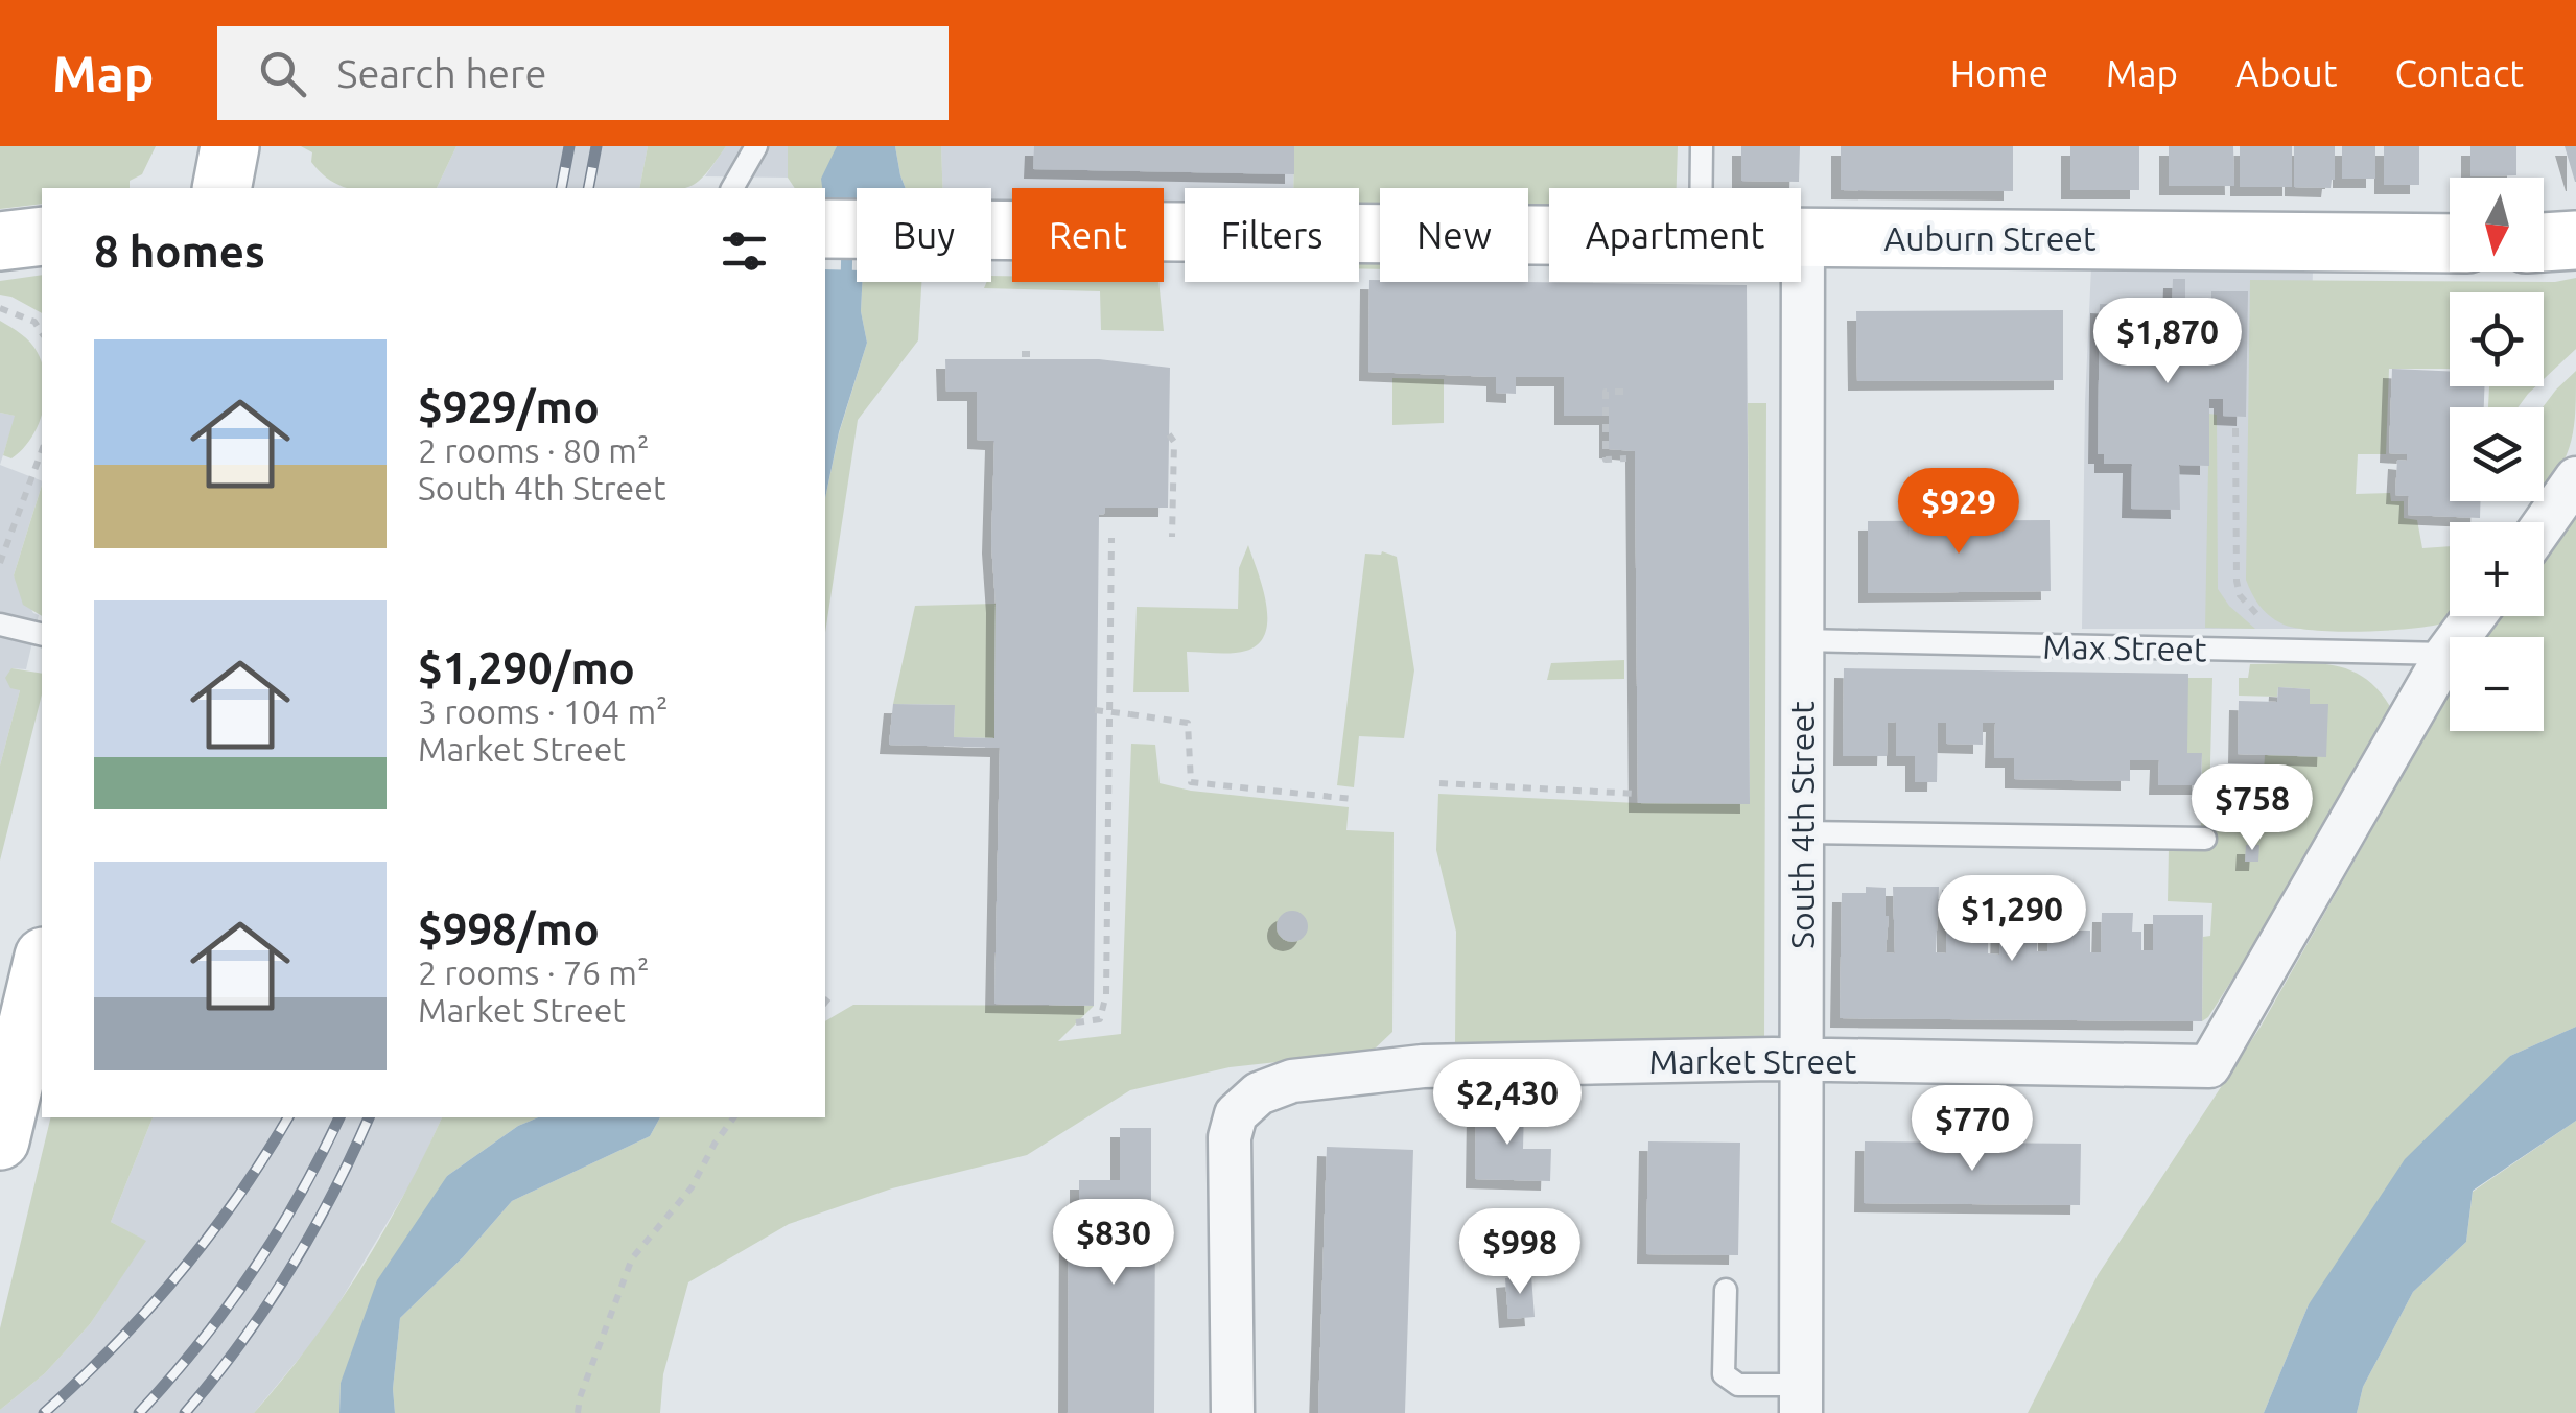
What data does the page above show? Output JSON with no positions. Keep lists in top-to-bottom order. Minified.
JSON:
{"streets":{"street":["Auburn Street","South 4th Street","Market Street"],"lane":["Max Street"]},"crossings":[["Auburn Street","South 4th Street"],["Max Street","South 4th Street"],["Max Street","Market Street"],["South 4th Street","Market Street"]],"north":"bottom","page":{"header":"Map","search":"Search here","nav":["Home","Map","About","Contact"],"map_buttons":["+","−"],"chip":["Buy","Rent","Filters","New","Apartment"],"heading":"8 homes","price":["$1,870","$929","$758","$1,290","$2,430","$770","$830","$998"],"list":[{"name":"$929/mo","note":"2 rooms · 80 m² · South 4th Street"},{"name":"$1,290/mo","note":"3 rooms · 104 m² · Market Street"},{"name":"$998/mo","note":"2 rooms · 76 m² · Market Street"}]}}
